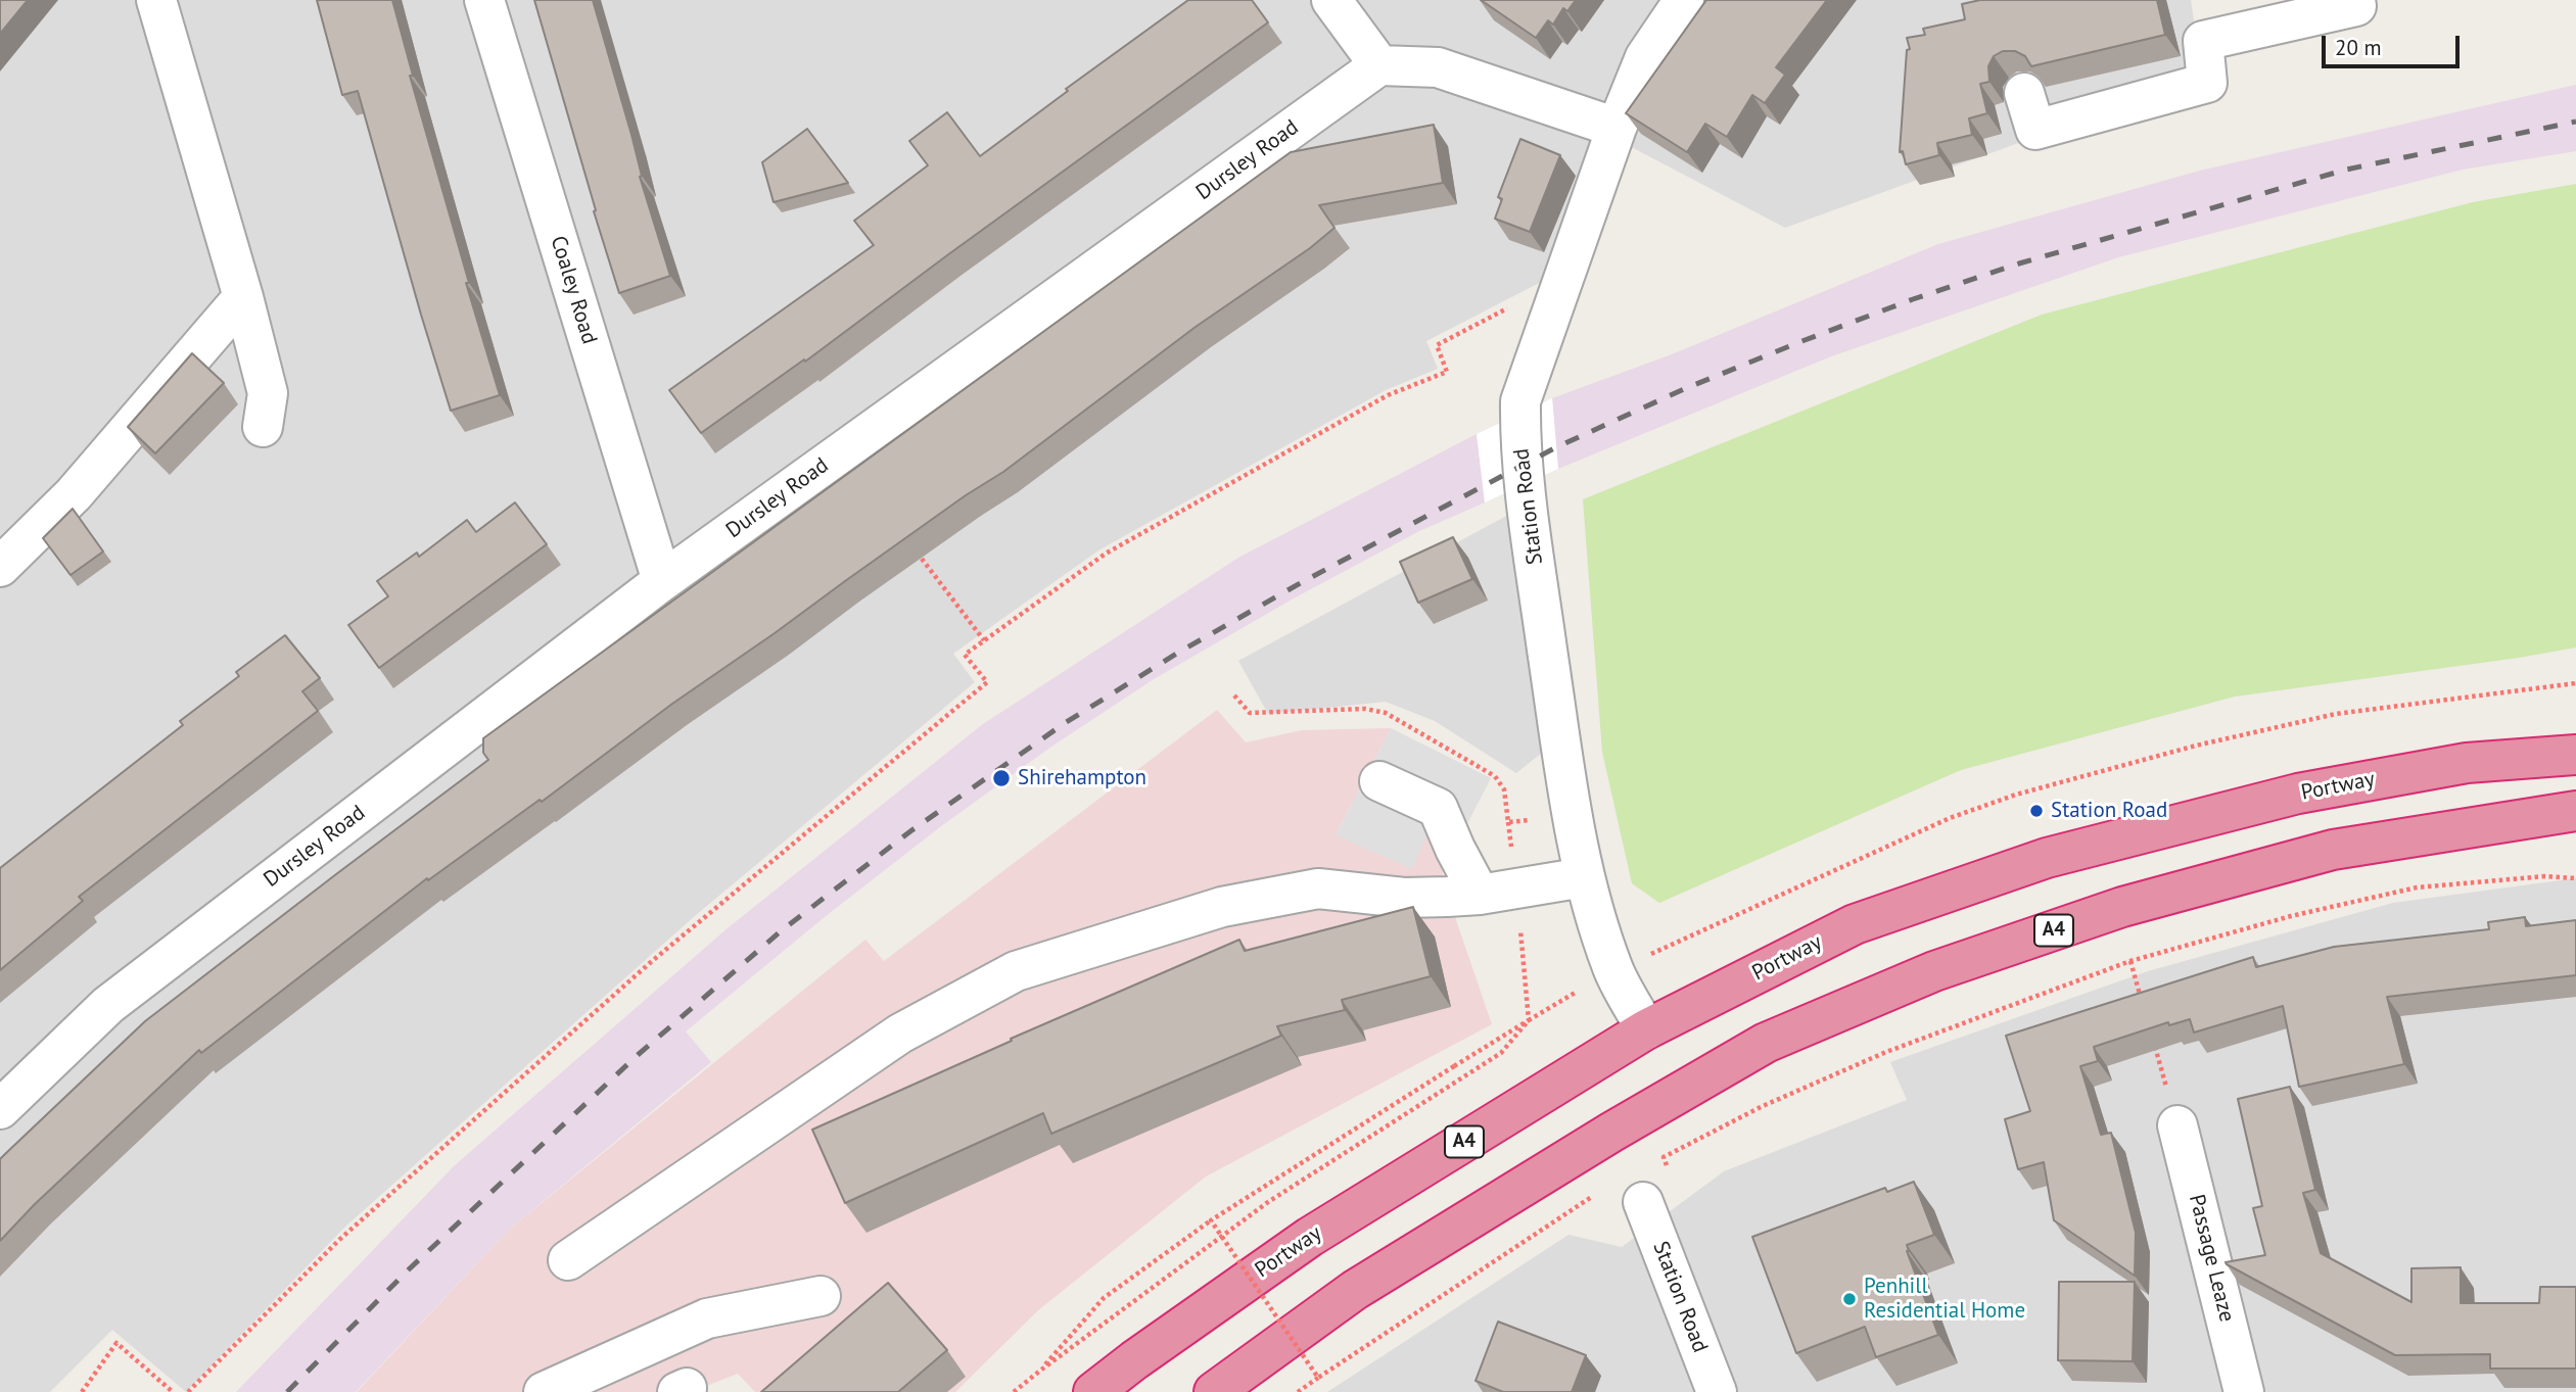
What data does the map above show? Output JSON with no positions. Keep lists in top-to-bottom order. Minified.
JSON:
{"streets":{"highway":["Portway","A4"],"street":["Dursley Road","Coaley Road","Station Road","Passage Leaze"]},"crossings":[["Dursley Road","Coaley Road"],["Station Road","Portway"]],"places":["Shirehampton","Station Road","Penhill Residential Home"],"scale_bar":"20 m"}
